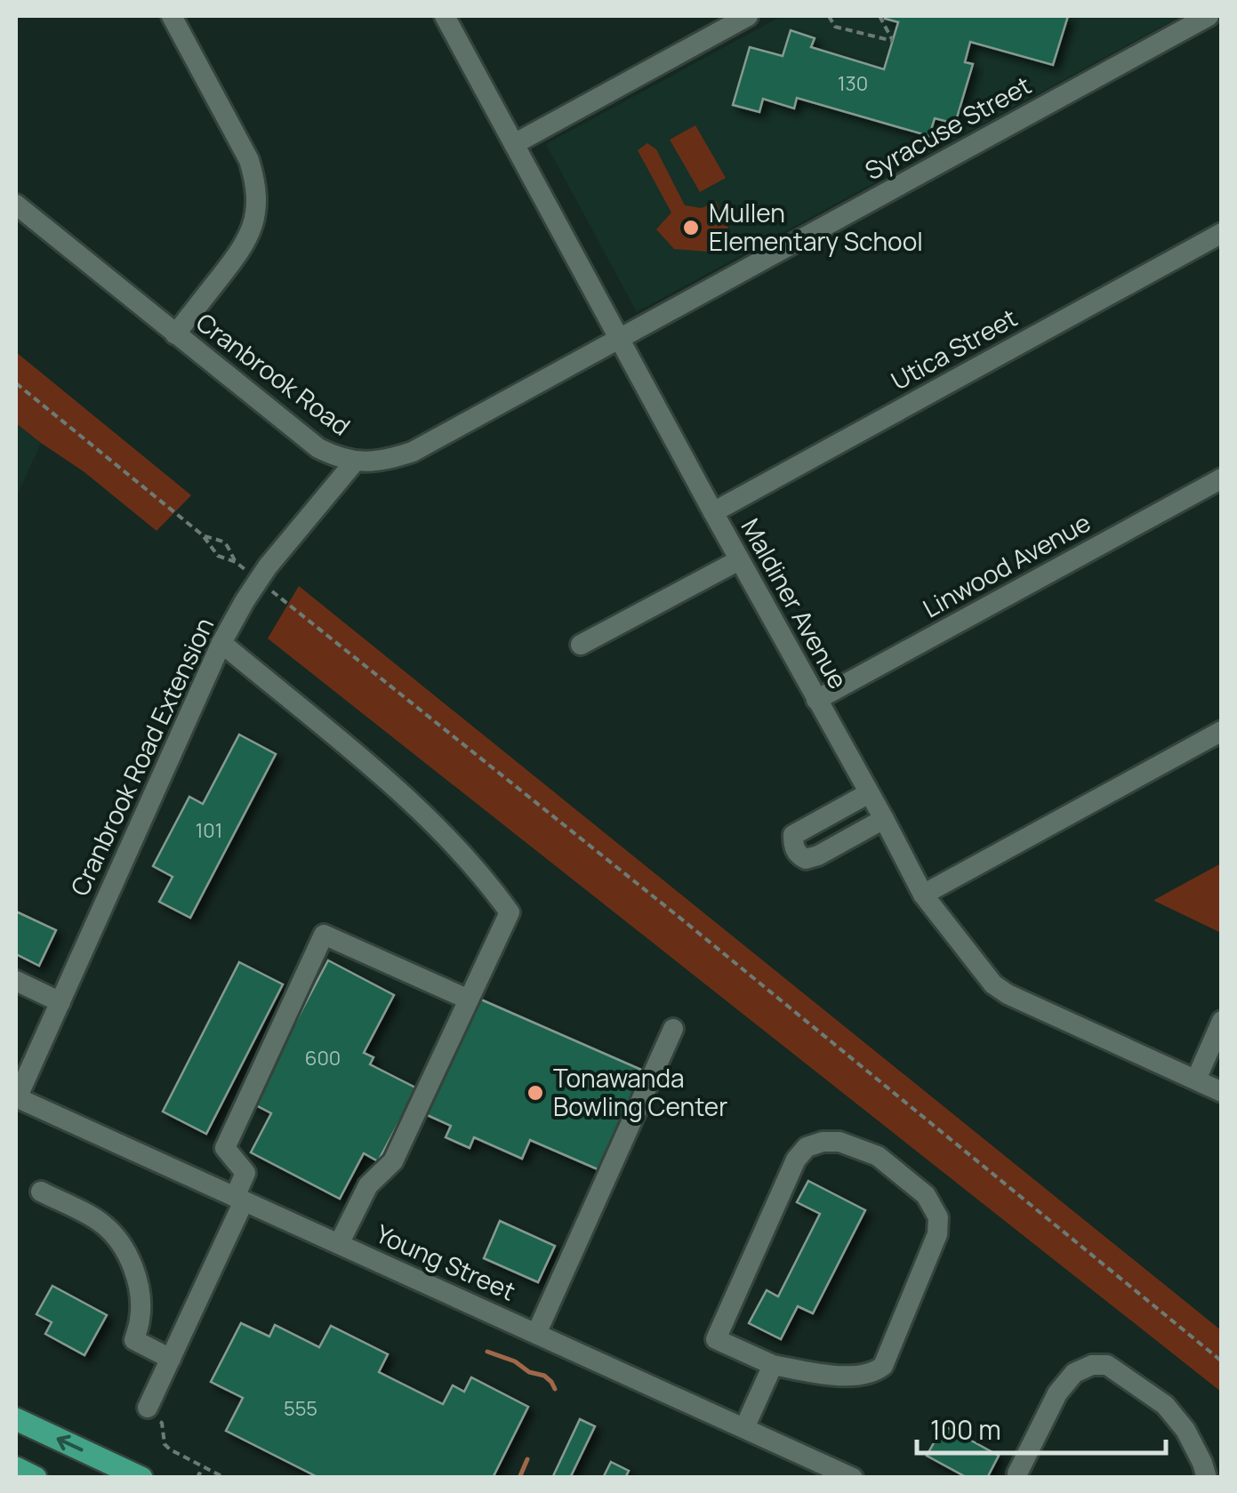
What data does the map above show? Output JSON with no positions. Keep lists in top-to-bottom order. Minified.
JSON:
{"streets":{"street":["Syracuse Street","Utica Street","Cranbrook Road","Linwood Avenue","Maldiner Avenue","Cranbrook Road Extension","Young Street"]},"crossings":[["Syracuse Street","Cranbrook Road"],["Syracuse Street","Maldiner Avenue"],["Utica Street","Maldiner Avenue"],["Cranbrook Road","Maldiner Avenue"],["Cranbrook Road","Cranbrook Road Extension"],["Linwood Avenue","Maldiner Avenue"],["Cranbrook Road Extension","Young Street"]],"places":["Mullen Elementary School","Tonawanda Bowling Center"],"house_numbers":["130","101","600","555"],"scale_bar":"100 m"}
